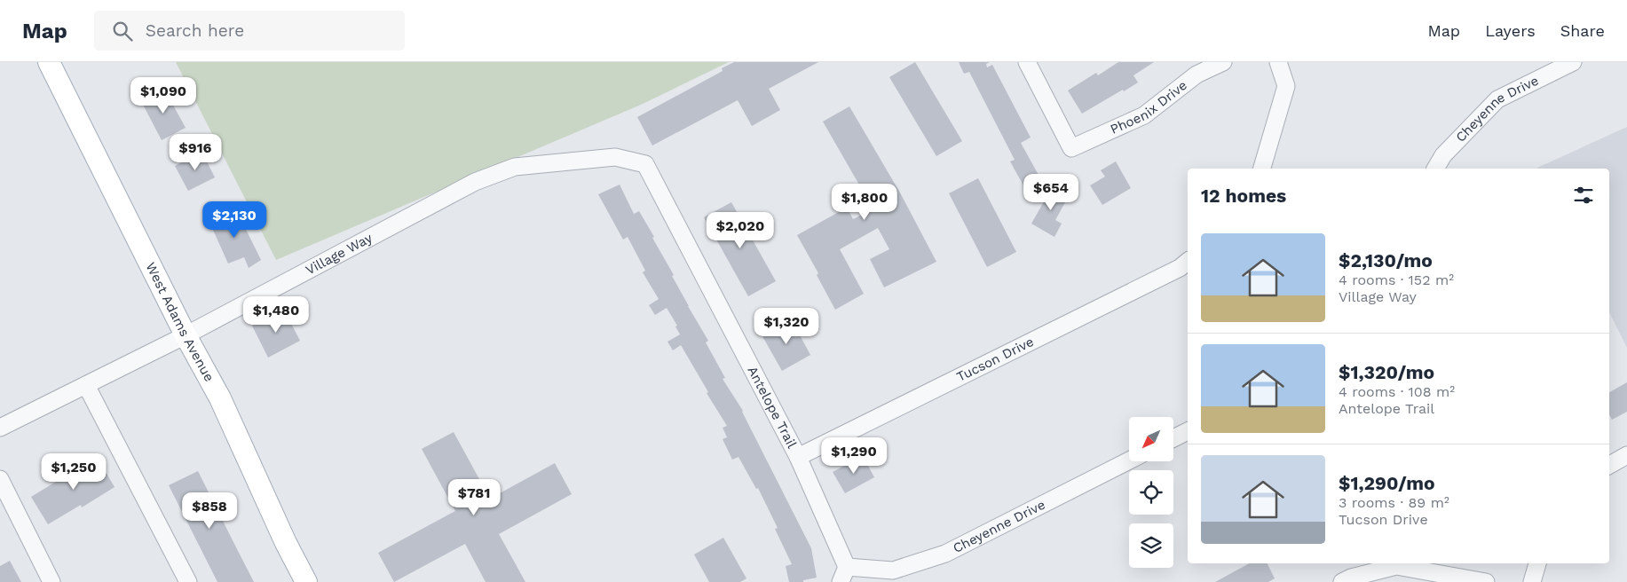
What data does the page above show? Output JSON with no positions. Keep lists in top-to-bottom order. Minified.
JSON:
{"streets":{"main road":["West Adams Avenue"],"street":["Phoenix Drive","Cheyenne Drive","Village Way","Tucson Drive","Antelope Trail"]},"crossings":[["Cheyenne Drive","Antelope Trail"],["Village Way","West Adams Avenue"],["Village Way","Antelope Trail"],["Tucson Drive","Antelope Trail"]],"north":"bottom left","page":{"header":"Map","search":"Search here","nav":["Map","Layers","Share"],"price":["$1,090","$916","$654","$1,800","$2,130","$2,020","$1,480","$1,320","$1,290","$1,250","$781","$858"],"heading":"12 homes","list":[{"name":"$2,130/mo","note":"4 rooms · 152 m² · Village Way"},{"name":"$1,320/mo","note":"4 rooms · 108 m² · Antelope Trail"},{"name":"$1,290/mo","note":"3 rooms · 89 m² · Tucson Drive"}]}}
